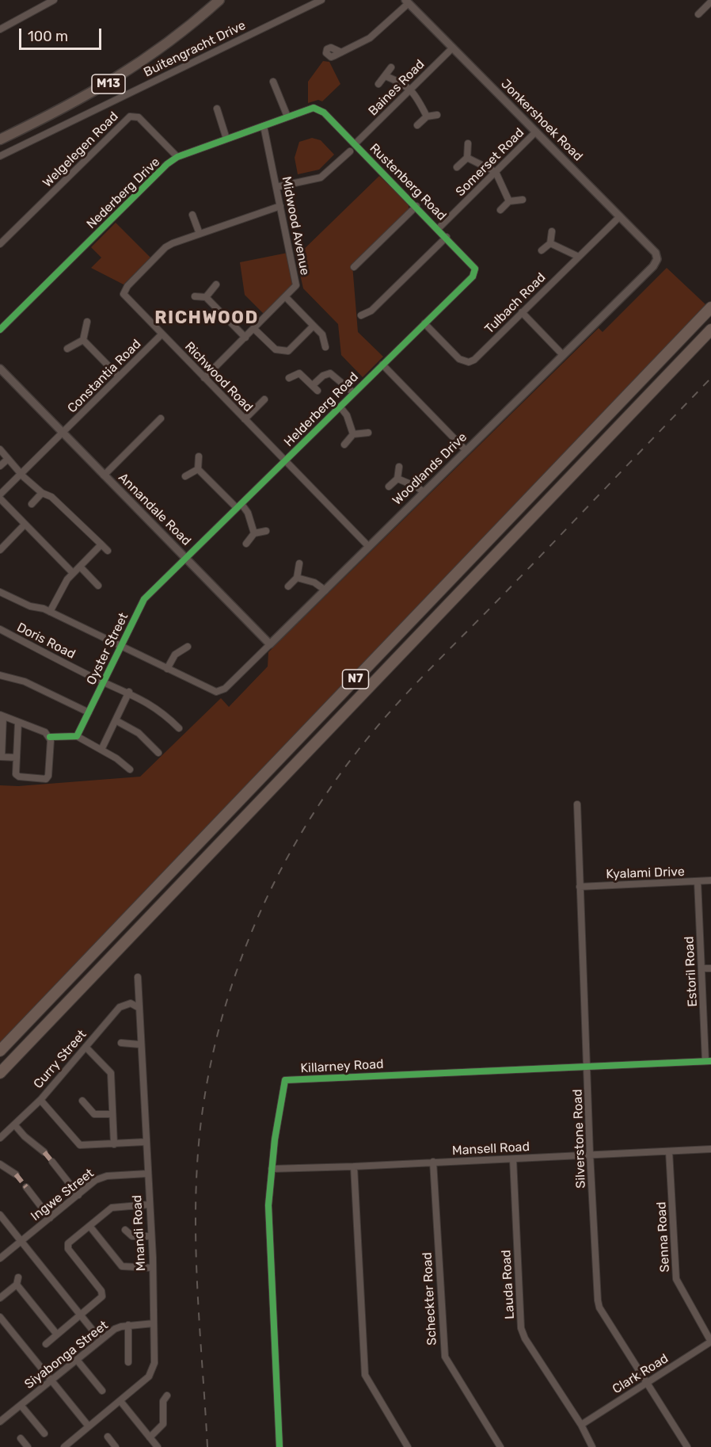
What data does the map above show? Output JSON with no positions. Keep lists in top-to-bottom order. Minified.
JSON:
{"streets":{"highway":["N7"],"main road":["M13"],"street":["Buitengracht Drive","Baines Road","Jonkershoek Road","Welgelegen Road","Somerset Road","Rustenberg Road","Nederberg Drive","Midwood Avenue","Tulbach Road","Constantia Road","Richwood Road","Helderberg Road","Woodlands Drive","Annandale Road","Doris Road","Oyster Street","Kyalami Drive","Estoril Road","Curry Street","Killarney Road","Silverstone Road","Mansell Road","Ingwe Street","Mnandi Road","Senna Road","Lauda Road","Scheckter Road","Siyabonga Street","Clark Road"]},"crossings":[["Baines Road","Jonkershoek Road"],["Baines Road","Rustenberg Road"],["Jonkershoek Road","Somerset Road"],["Jonkershoek Road","Tulbach Road"],["Jonkershoek Road","Woodlands Drive"],["Welgelegen Road","Nederberg Drive"],["Somerset Road","Rustenberg Road"],["Rustenberg Road","Nederberg Drive"],["Rustenberg Road","Helderberg Road"],["Nederberg Drive","Midwood Avenue"],["Midwood Avenue","Richwood Road"],["Tulbach Road","Helderberg Road"],["Constantia Road","Richwood Road"],["Constantia Road","Annandale Road"],["Richwood Road","Helderberg Road"],["Richwood Road","Woodlands Drive"],["Helderberg Road","Annandale Road"],["Helderberg Road","Oyster Street"],["Woodlands Drive","Annandale Road"],["Annandale Road","Oyster Street"],["Doris Road","Oyster Street"],["Kyalami Drive","Estoril Road"],["Kyalami Drive","Silverstone Road"],["Estoril Road","Killarney Road"],["Curry Street","Mnandi Road"],["Killarney Road","Silverstone Road"],["Killarney Road","Mansell Road"],["Silverstone Road","Mansell Road"],["Silverstone Road","Clark Road"],["Mansell Road","Senna Road"],["Mansell Road","Lauda Road"],["Mansell Road","Scheckter Road"],["Ingwe Street","Mnandi Road"],["Mnandi Road","Siyabonga Street"],["Senna Road","Clark Road"],["Lauda Road","Clark Road"]],"districts":["RICHWOOD"],"scale_bar":"100 m"}
